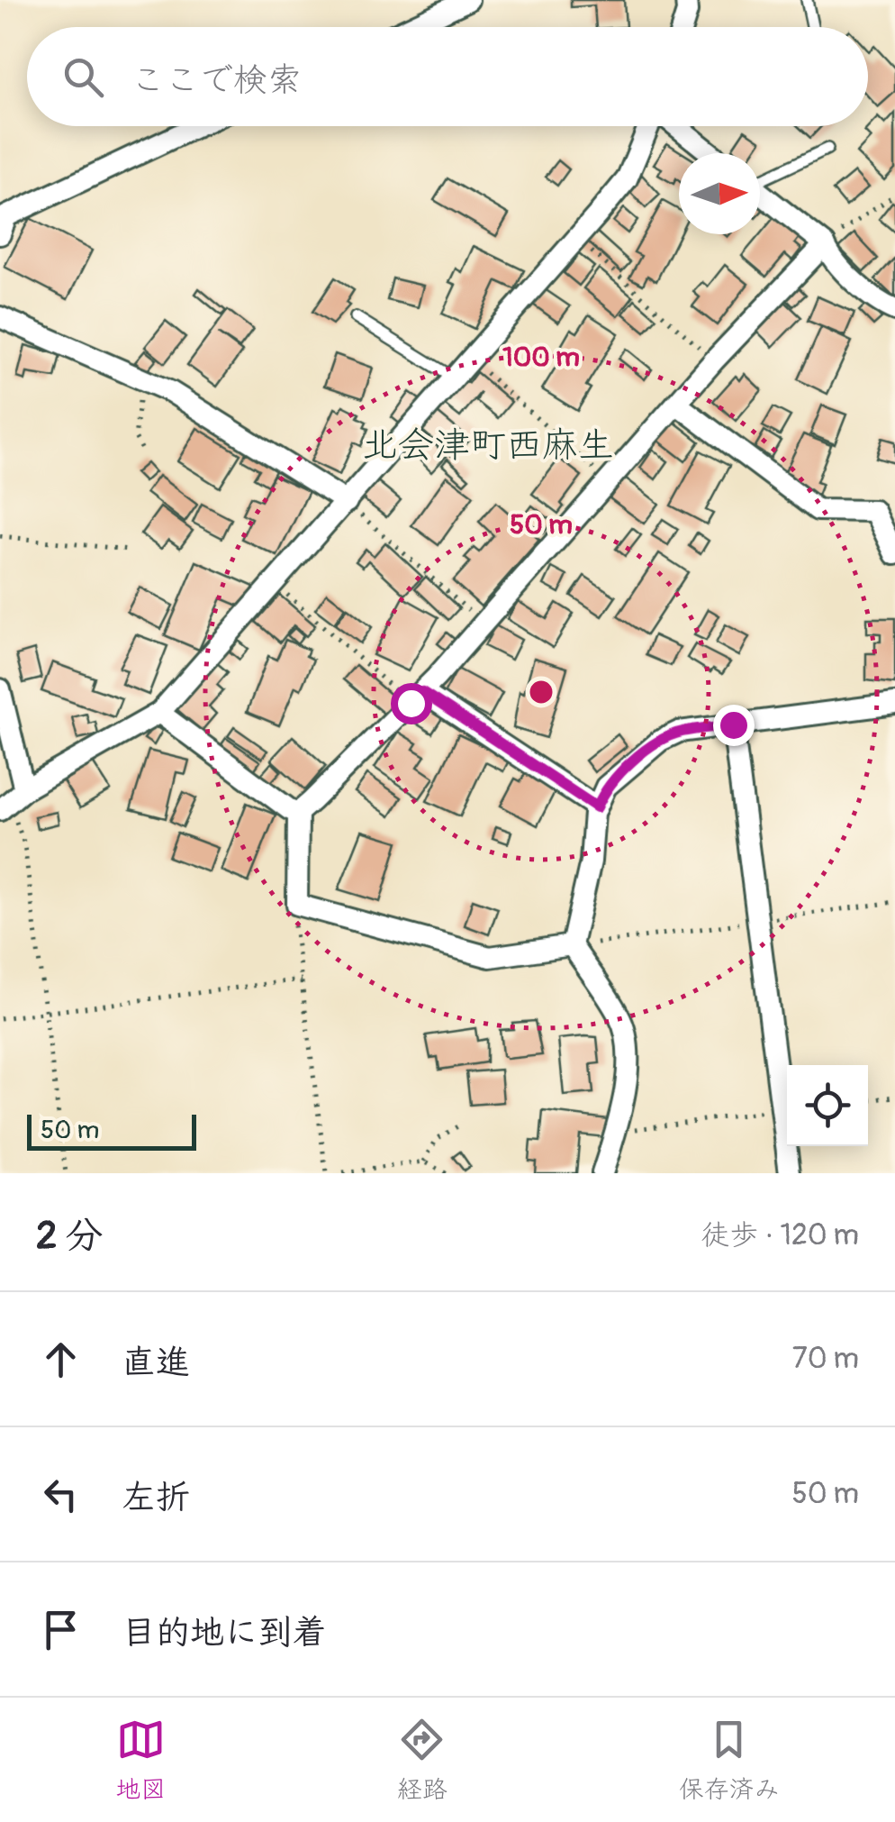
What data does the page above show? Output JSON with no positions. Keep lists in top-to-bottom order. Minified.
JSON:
{"districts":["北会津町西麻生"],"scale_bar":"50 m","north":"right","page":{"search":"ここで検索","scale":"50 m","heading":["2 分","徒歩 · 120 m"],"list":[["直進","70 m"],["左折","50 m"],"目的地に到着"],"nav":["地図","経路","保存済み"]},"rings":["100 m","50 m"]}
